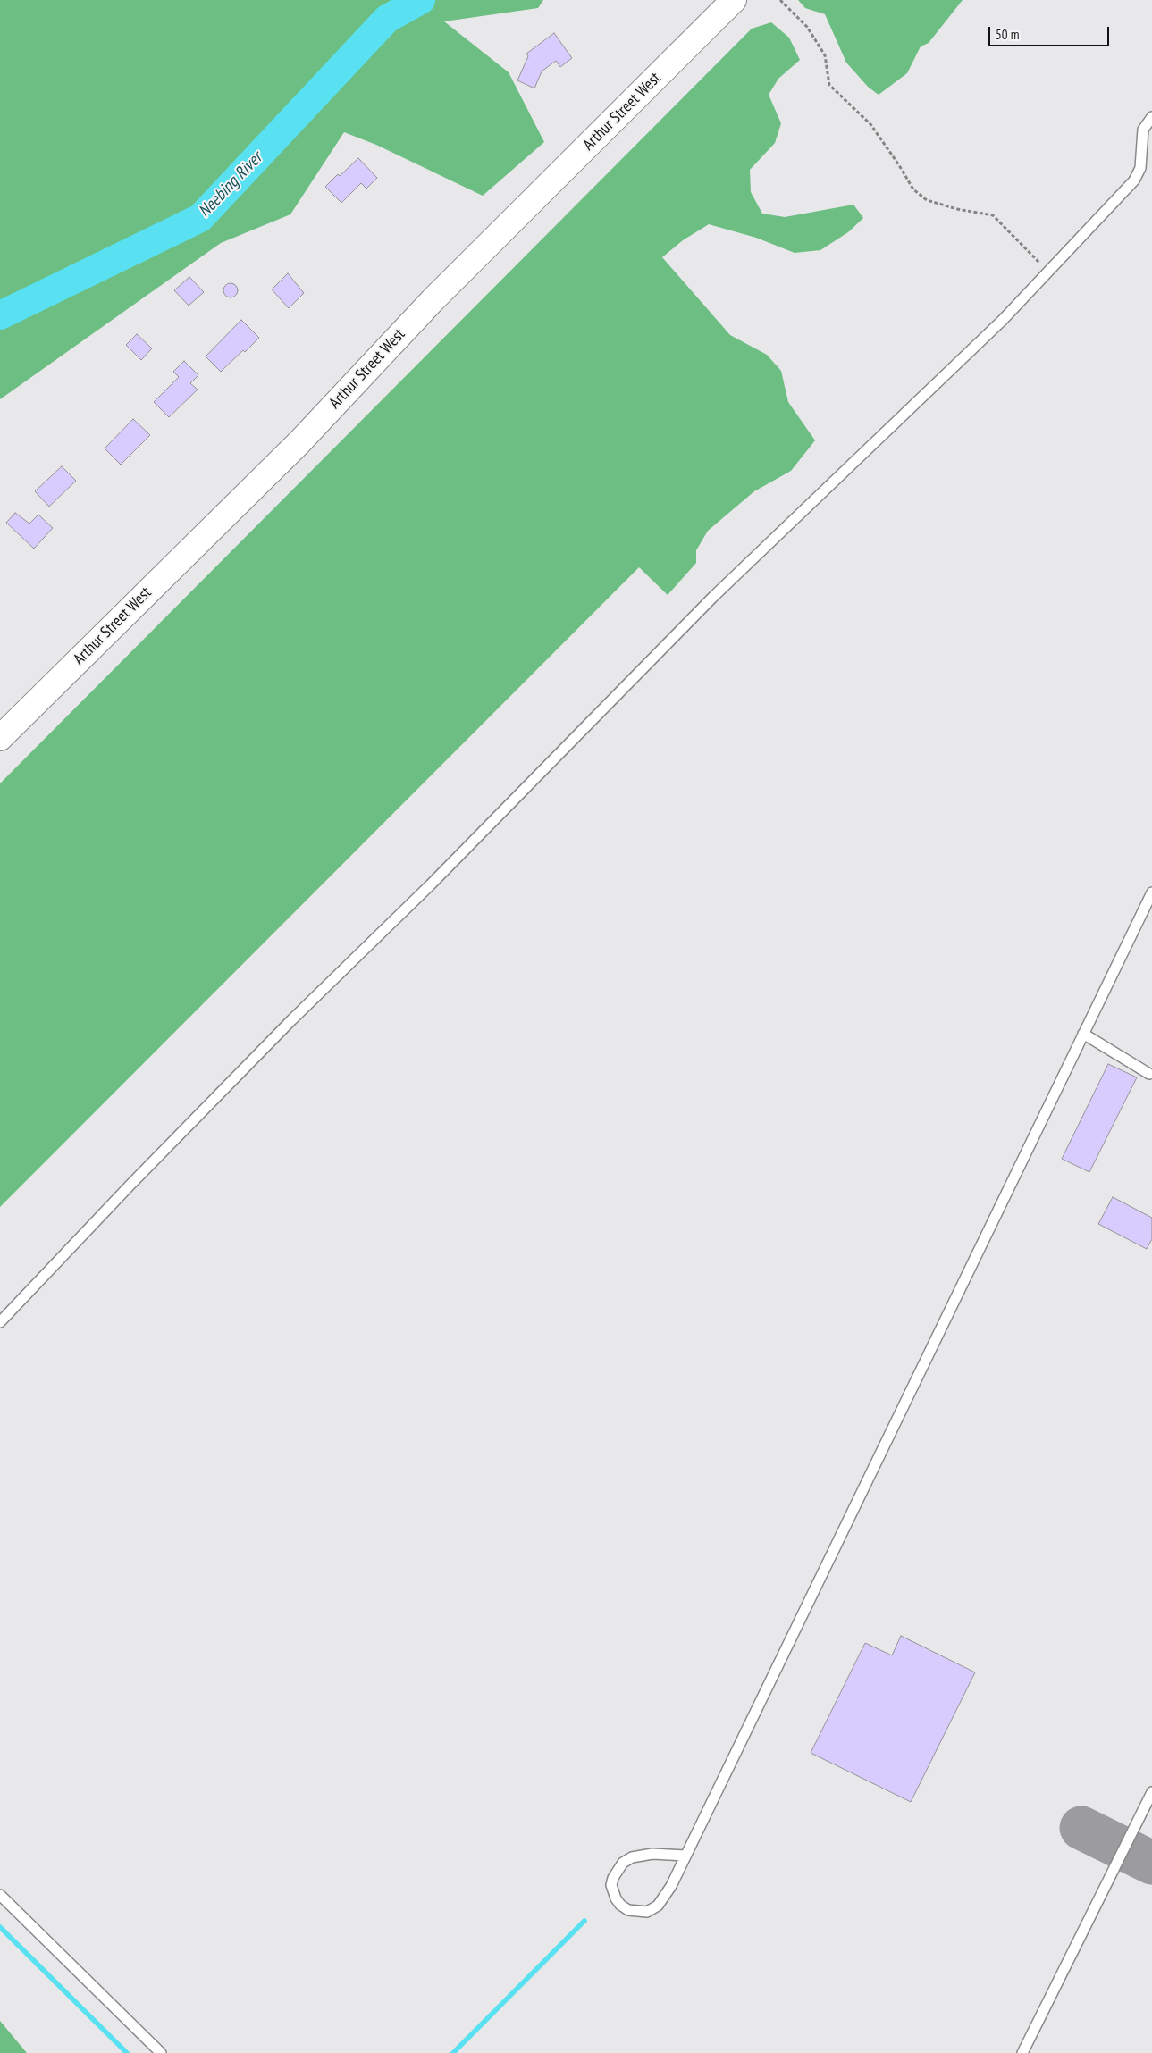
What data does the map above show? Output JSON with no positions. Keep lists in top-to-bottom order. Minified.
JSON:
{"streets":{"main road":["Arthur Street West"]},"water":["Neebing River"],"scale_bar":"50 m"}
